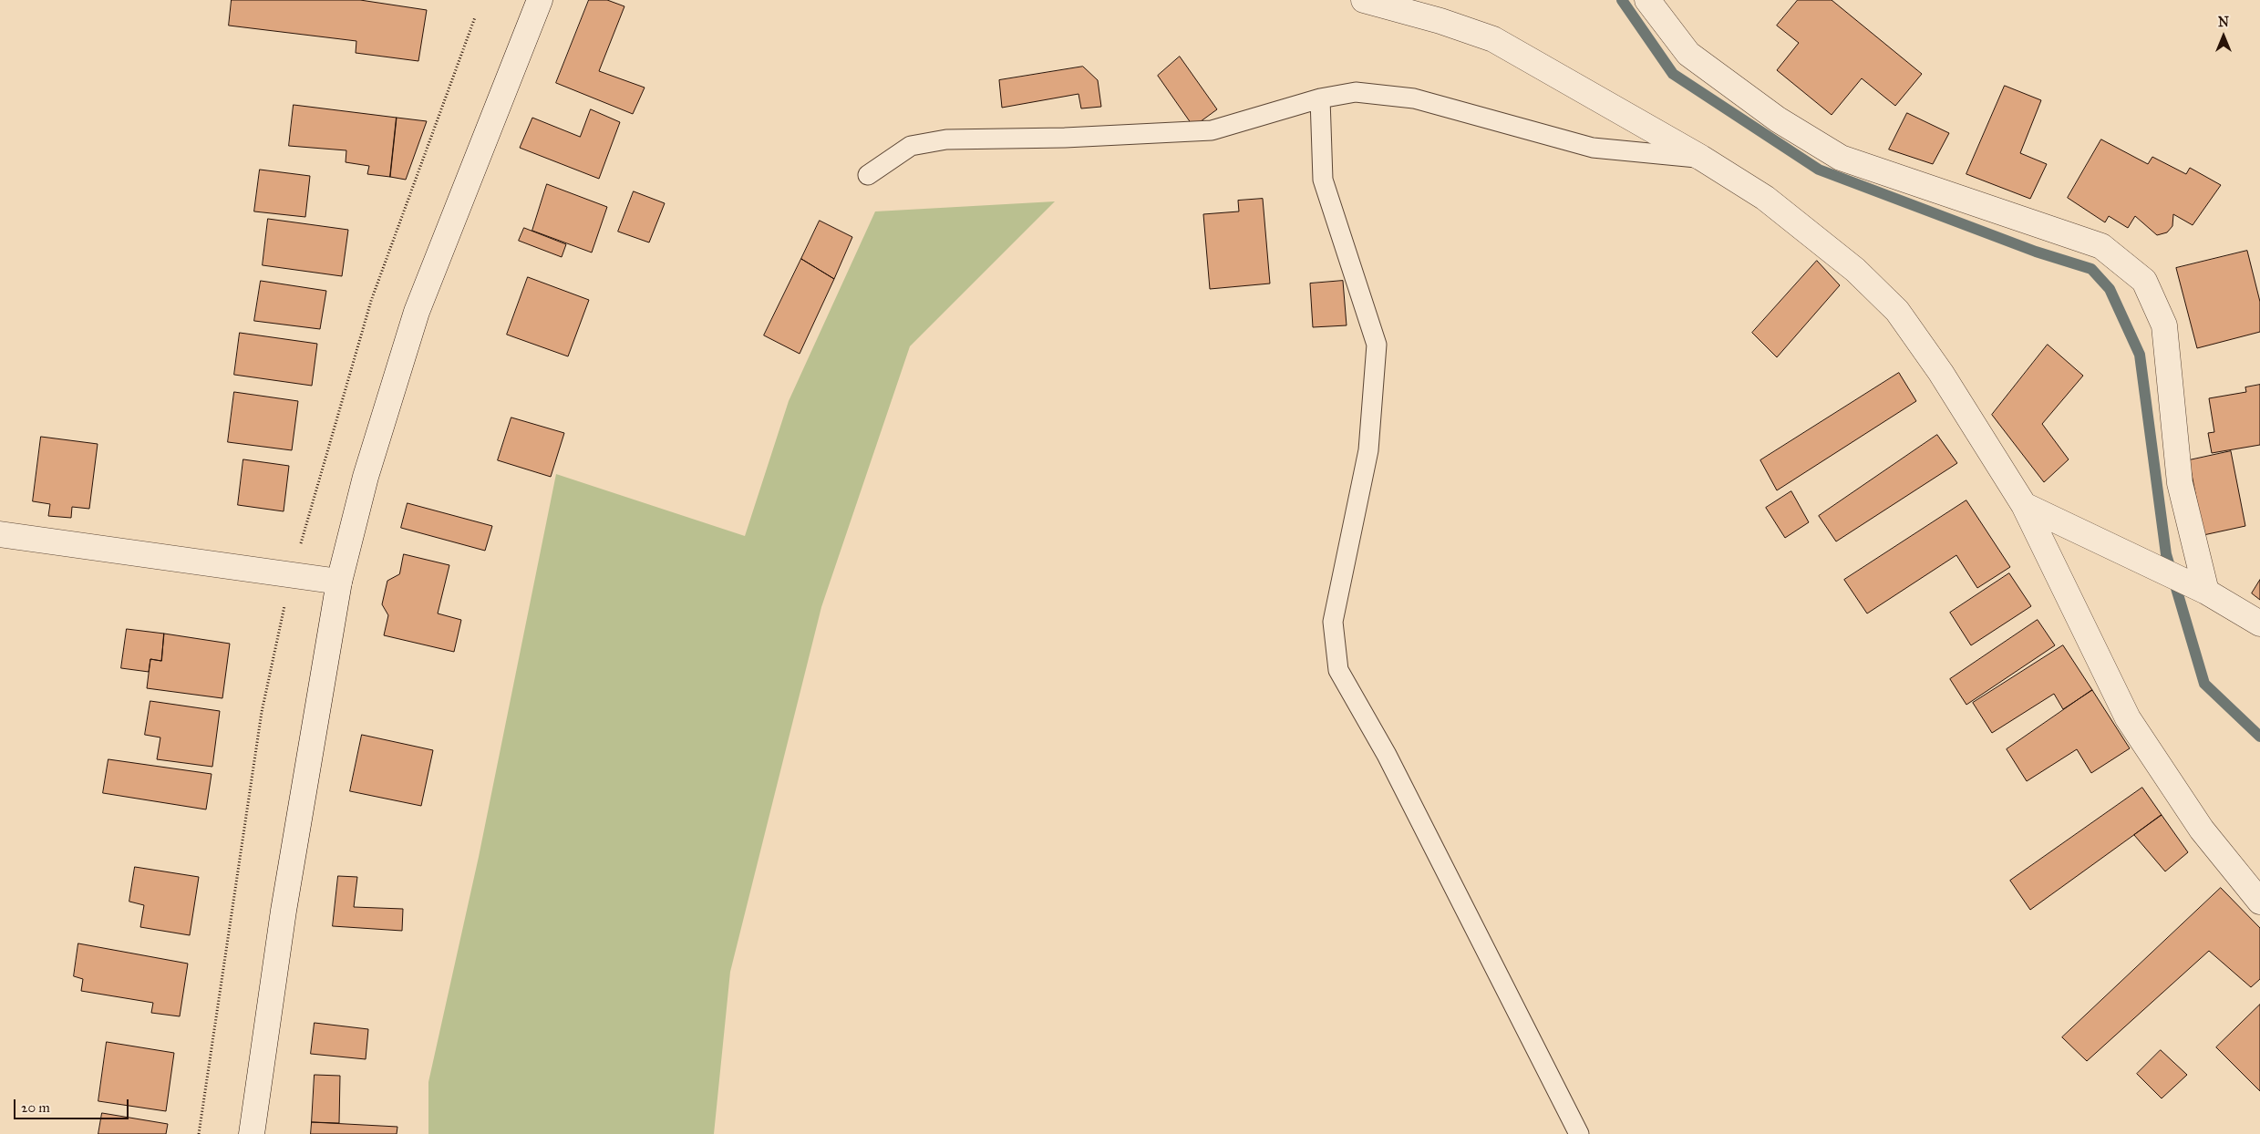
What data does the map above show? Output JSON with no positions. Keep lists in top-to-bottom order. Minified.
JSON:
{"scale_bar":"20 m","north":"top"}
